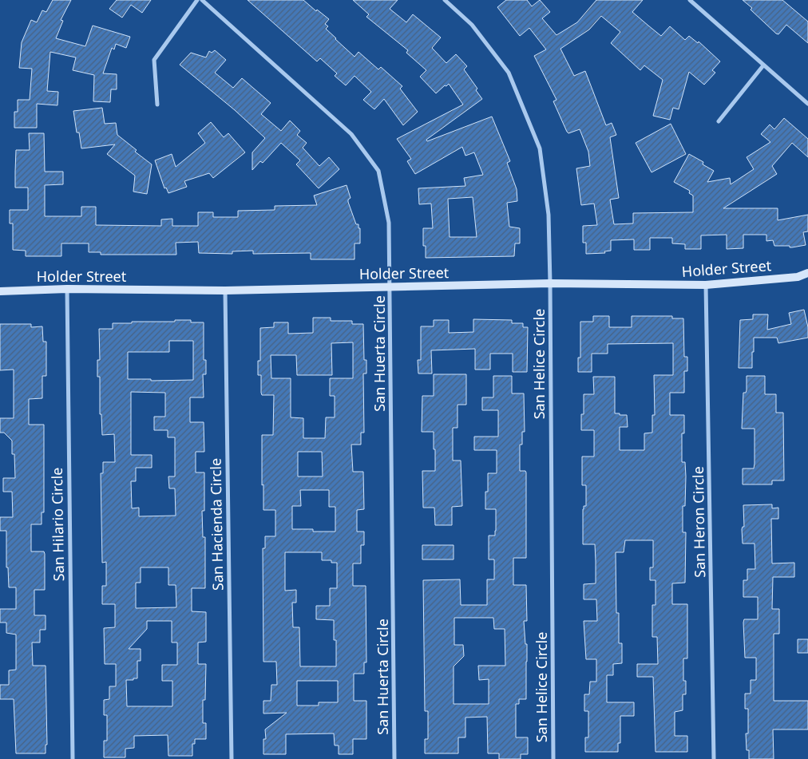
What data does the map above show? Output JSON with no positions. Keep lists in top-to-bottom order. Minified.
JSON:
{"streets":{"street":["Holder Street","San Huerta Circle","San Helice Circle","San Heron Circle","San Hilario Circle","San Hacienda Circle"]},"crossings":[["Holder Street","San Huerta Circle"],["Holder Street","San Helice Circle"],["Holder Street","San Heron Circle"],["Holder Street","San Hilario Circle"],["Holder Street","San Hacienda Circle"]]}
